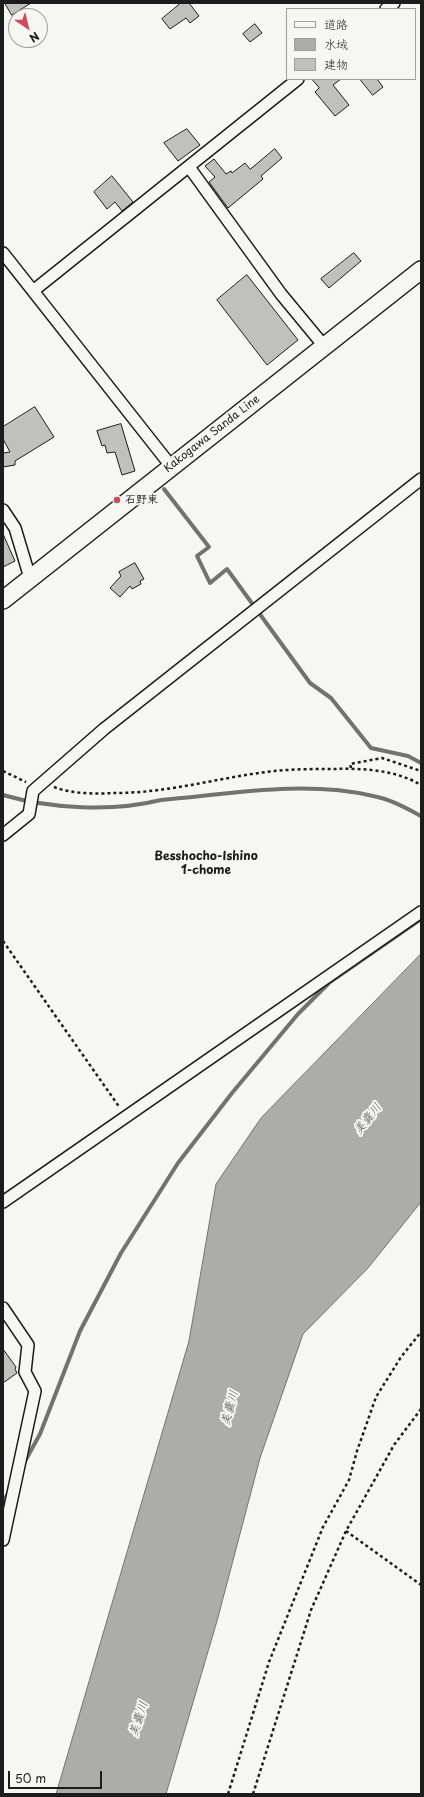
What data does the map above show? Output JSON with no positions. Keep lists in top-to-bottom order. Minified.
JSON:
{"streets":{"main road":["Kakogawa Sanda Line"]},"districts":["Besshocho-Ishino 1-chome"],"water":["美嚢川"],"places":["石野東"],"legend":["道路","水域","建物"],"scale_bar":"50 m","north":"bottom right"}
